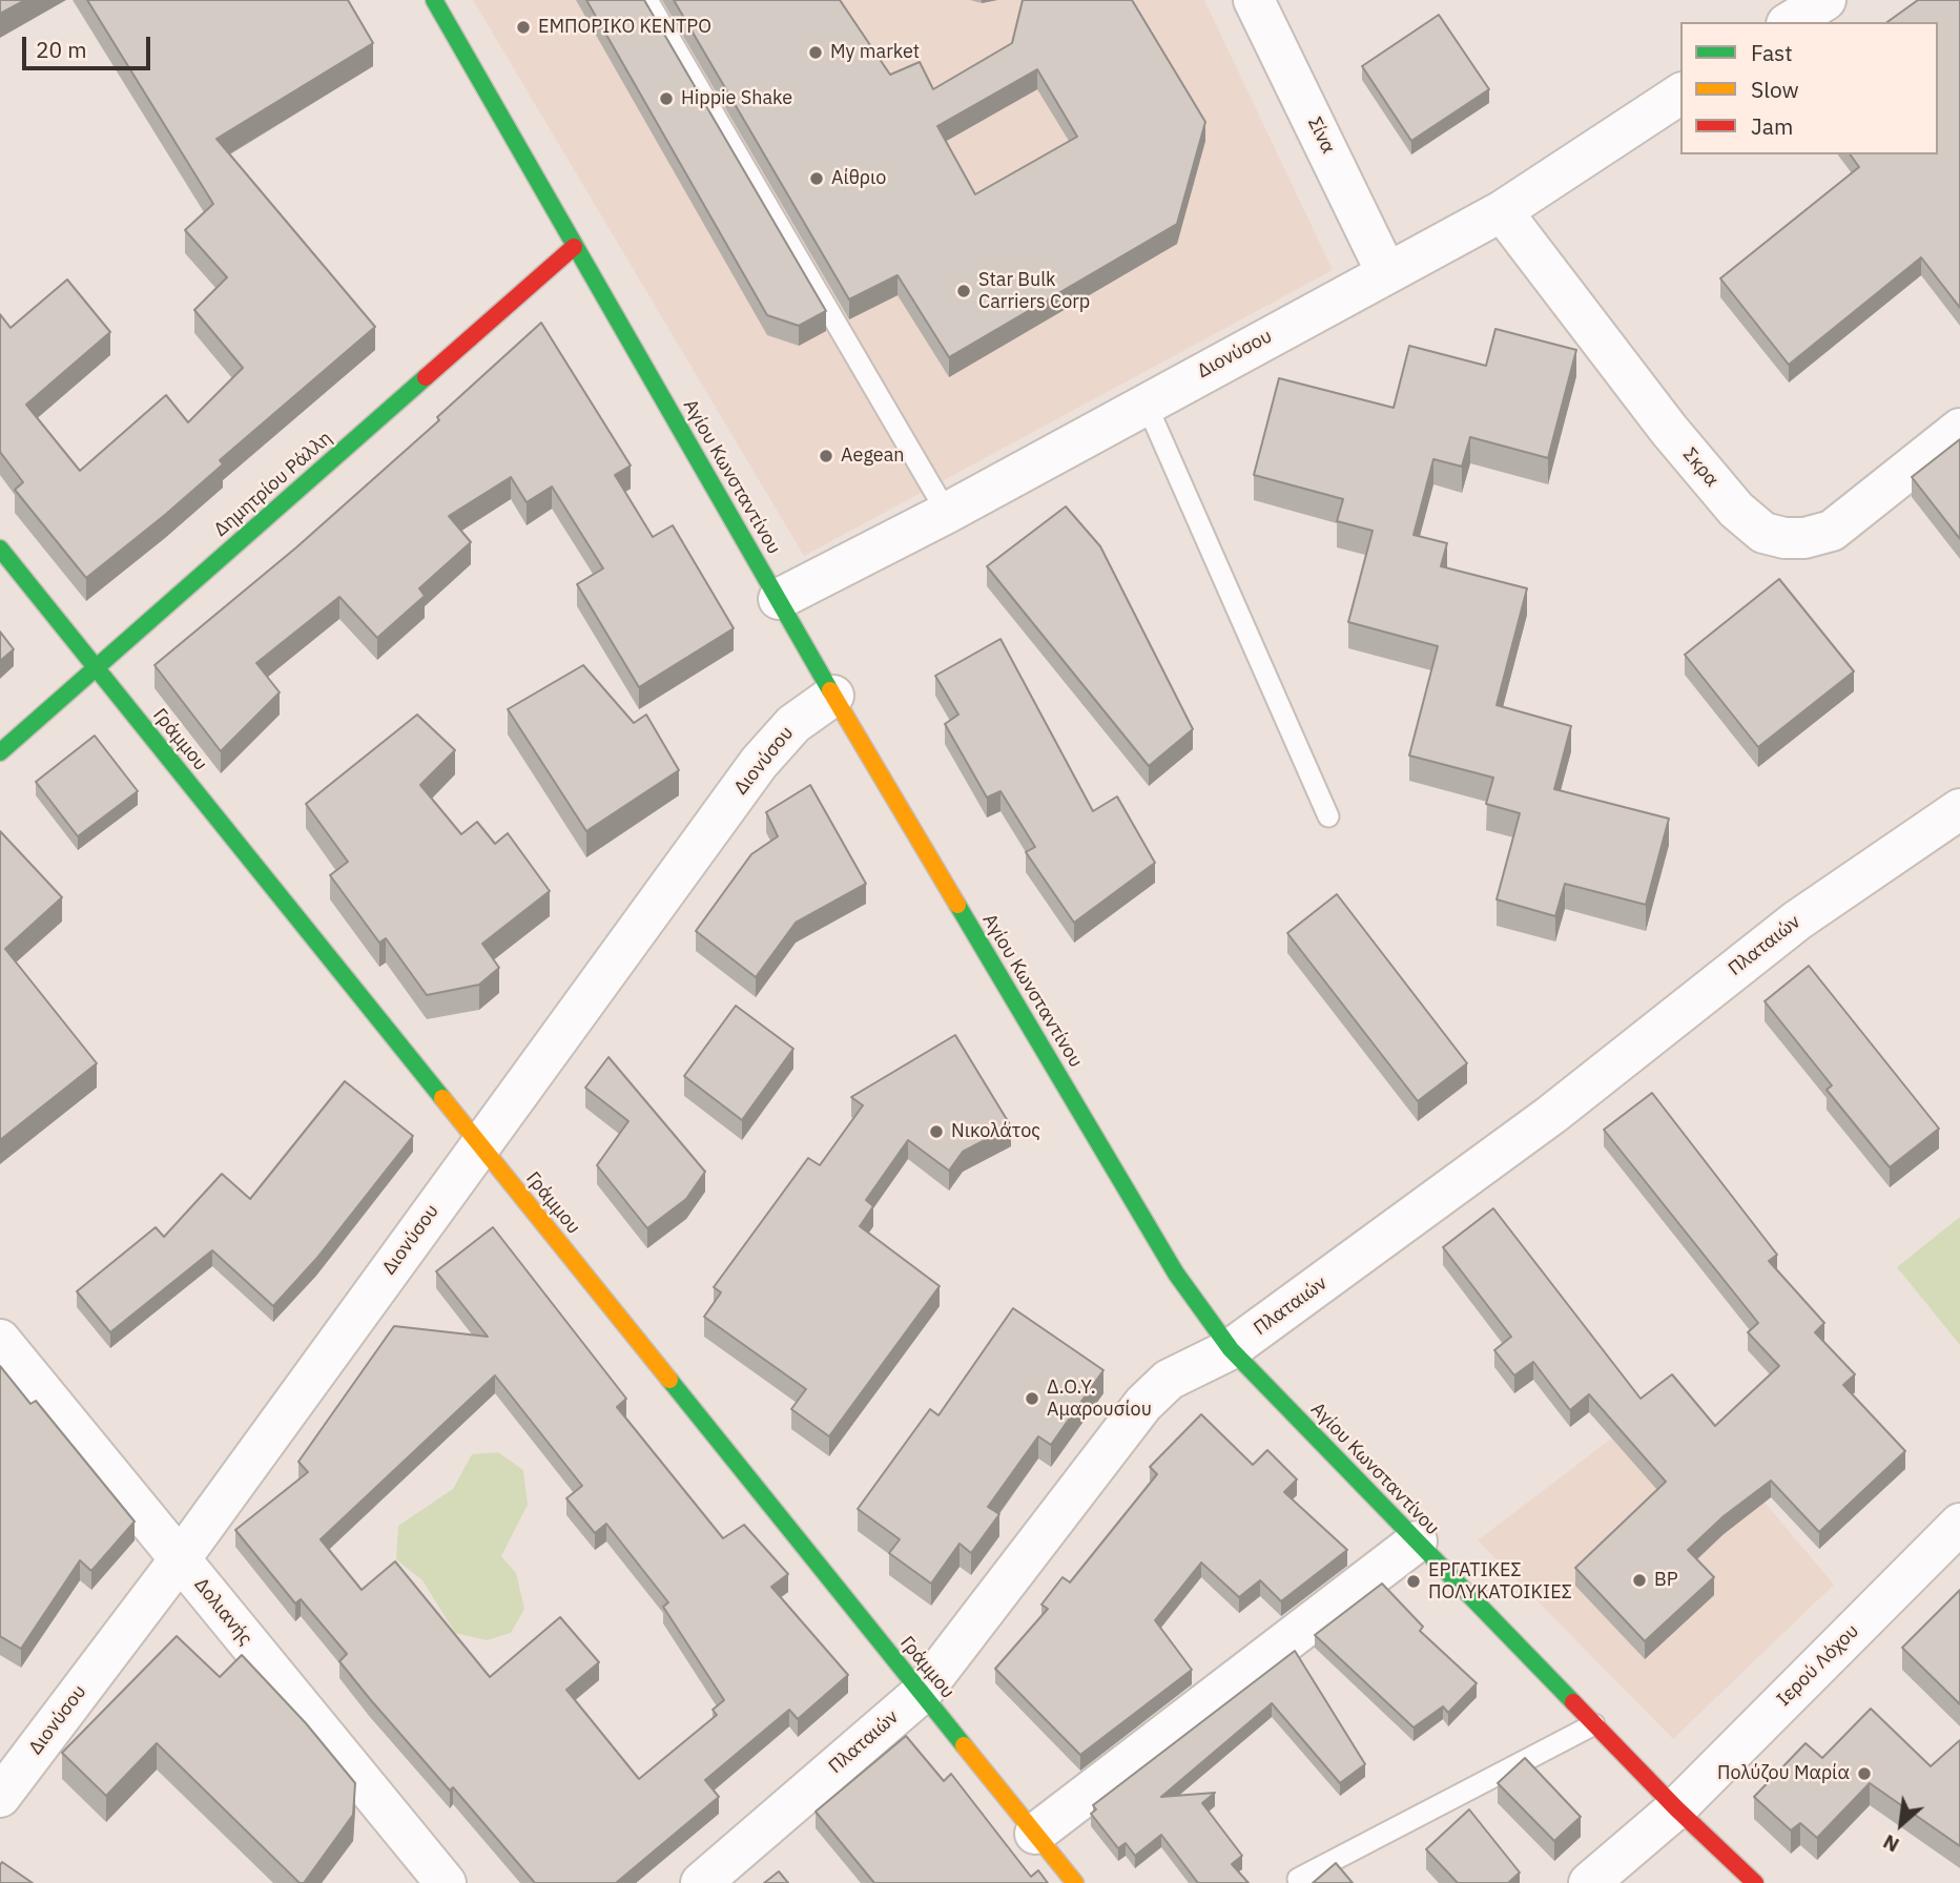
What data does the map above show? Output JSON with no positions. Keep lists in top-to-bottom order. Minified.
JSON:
{"streets":{"street":["Σίνα","Διονύσου","Σκρα","Αγίου Κωνσταντίνου","Δημητρίου Ράλλη","Γράμμου","Πλαταιών","Δολιανής","Ιερού Λόχου"]},"crossings":[["Σίνα","Διονύσου"],["Διονύσου","Σκρα"],["Διονύσου","Αγίου Κωνσταντίνου"],["Διονύσου","Γράμμου"],["Διονύσου","Δολιανής"],["Αγίου Κωνσταντίνου","Δημητρίου Ράλλη"],["Αγίου Κωνσταντίνου","Πλαταιών"],["Αγίου Κωνσταντίνου","Ιερού Λόχου"],["Δημητρίου Ράλλη","Γράμμου"],["Γράμμου","Πλαταιών"]],"places":["ΕΜΠΟΡΙΚΟ ΚΕΝΤΡΟ","My market","Hippie Shake","Αίθριο","Star Bulk Carriers Corp","Aegean","Νικολάτος","Δ.Ο.Υ. Αμαρουσίου","BP","ΕΡΓΑΤΙΚΕΣ ΠΟΛΥΚΑΤΟΙΚΙΕΣ","Πολύζου Μαρία"],"legend":["Fast","Slow","Jam"],"scale_bar":"20 m","north":"bottom left"}
